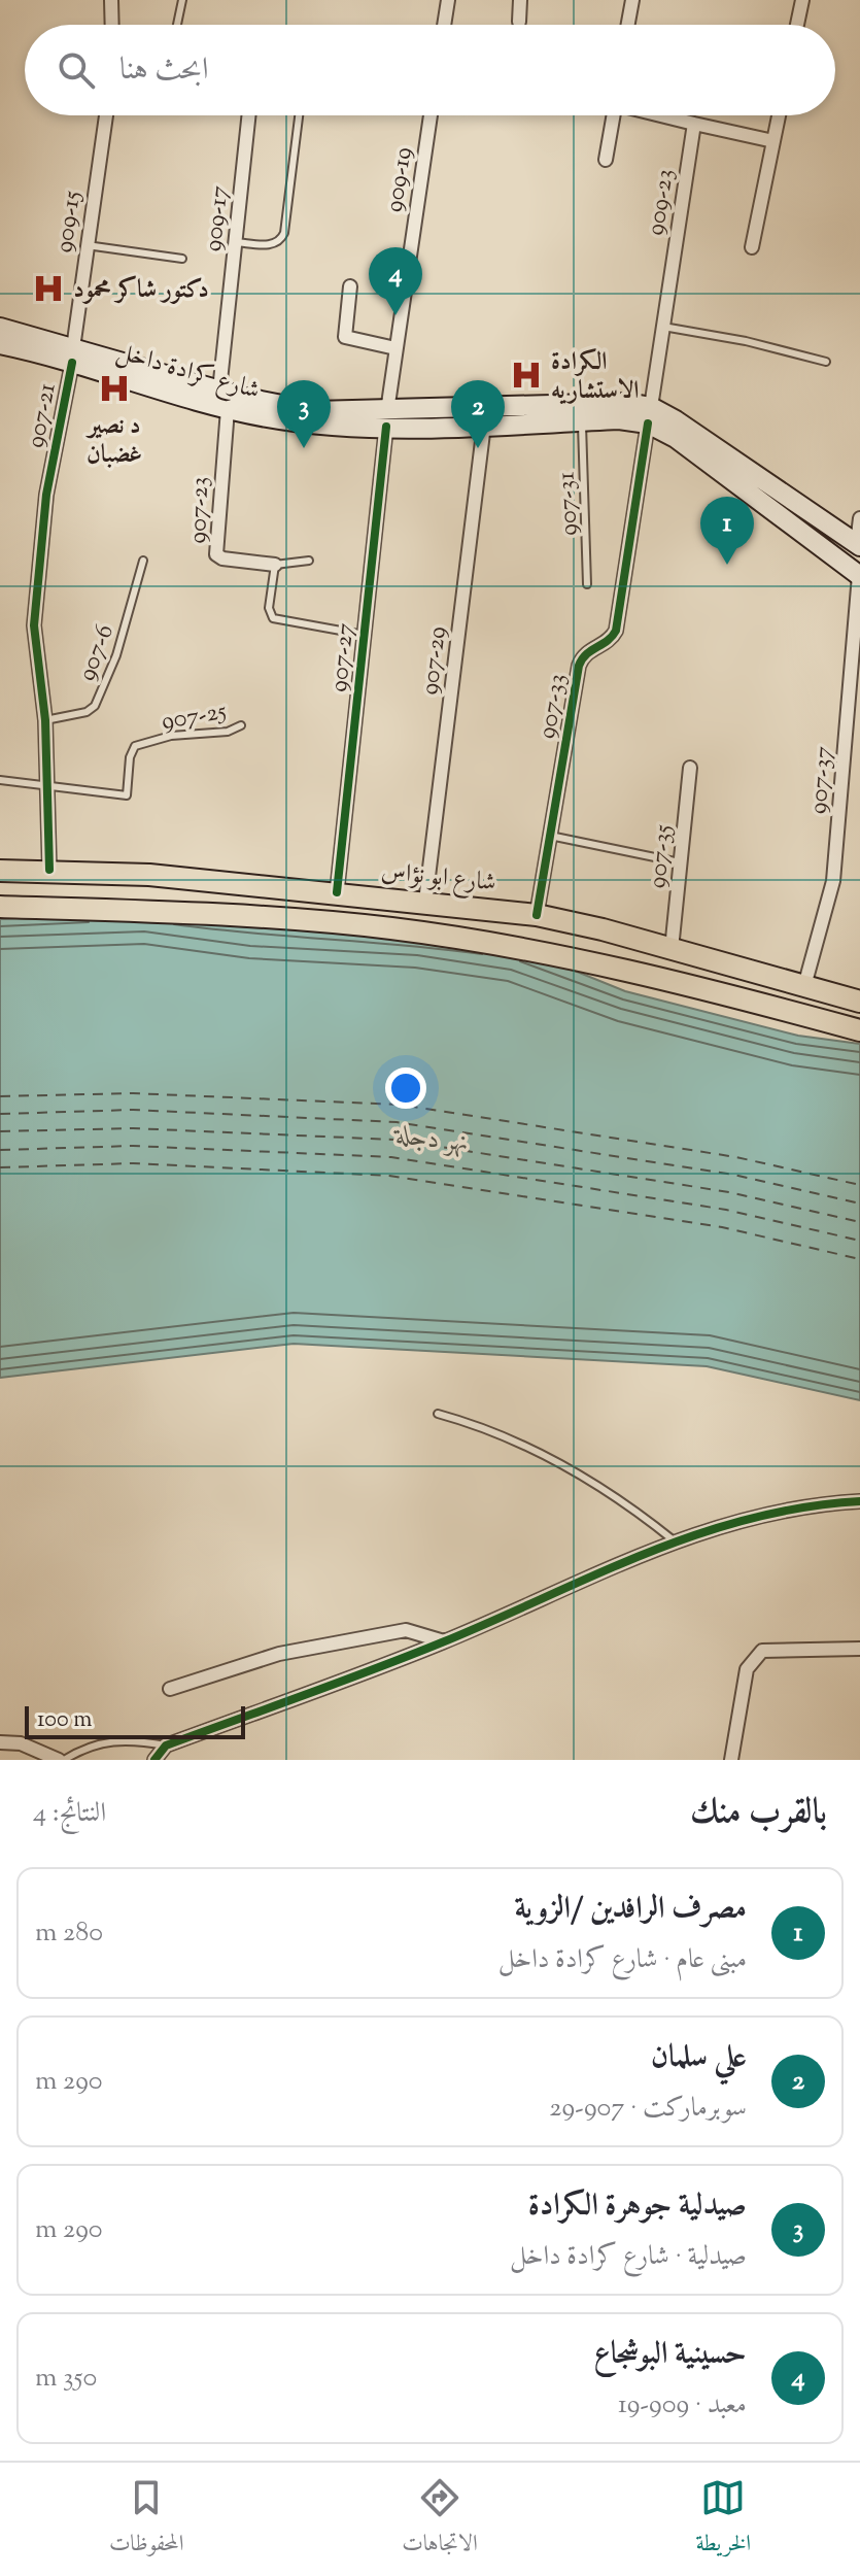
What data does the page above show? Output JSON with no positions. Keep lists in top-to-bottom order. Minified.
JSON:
{"streets":{"main road":["شارع كرادة داخل","شارع ابو نؤاس"],"street":["909-19","909-23","909-17","909-15","907-21","907-23","907-27","907-29","907-33","907-37","907-35"],"lane":["907-31","907-6","907-25"]},"crossings":[["909-19","شارع كرادة داخل"],["909-19","907-27"],["909-23","شارع كرادة داخل"],["909-23","907-33"],["909-17","شارع كرادة داخل"],["909-15","شارع كرادة داخل"],["909-15","907-21"],["شارع كرادة داخل","907-21"],["شارع كرادة داخل","907-31"],["شارع كرادة داخل","907-23"],["شارع كرادة داخل","907-27"],["شارع كرادة داخل","907-29"],["شارع كرادة داخل","907-33"],["شارع كرادة داخل","907-37"],["907-21","907-6"],["907-21","907-25"],["907-21","شارع ابو نؤاس"],["907-27","شارع ابو نؤاس"],["907-29","شارع ابو نؤاس"],["907-33","شارع ابو نؤاس"],["907-37","شارع ابو نؤاس"],["907-35","شارع ابو نؤاس"]],"water":["نهر دجلة"],"places":{"hospital":["دكتور شاكر محمود","الكرادة الاستشاريه","د نصير غضبان"]},"scale_bar":"100 m","page":{"search":"ابحث هنا","pins":["4","2","3","1"],"scale":"100 m","heading":["بالقرب منك","النتائج: 4"],"list":[{"mark":"1","name":"مصرف الرافدين /الزوية","note":"مبنى عام · شارع كرادة داخل","value":"280 m"},{"mark":"2","name":"علي سلمان","note":"سوبرماركت · 907-29","value":"290 m"},{"mark":"3","name":"صيدلية جوهرة الكرادة","note":"صيدلية · شارع كرادة داخل","value":"290 m"},{"mark":"4","name":"حسينية البوشجاع","note":"معبد · 909-19","value":"350 m"}],"nav":["الخريطة","الاتجاهات","المحفوظات"]}}
